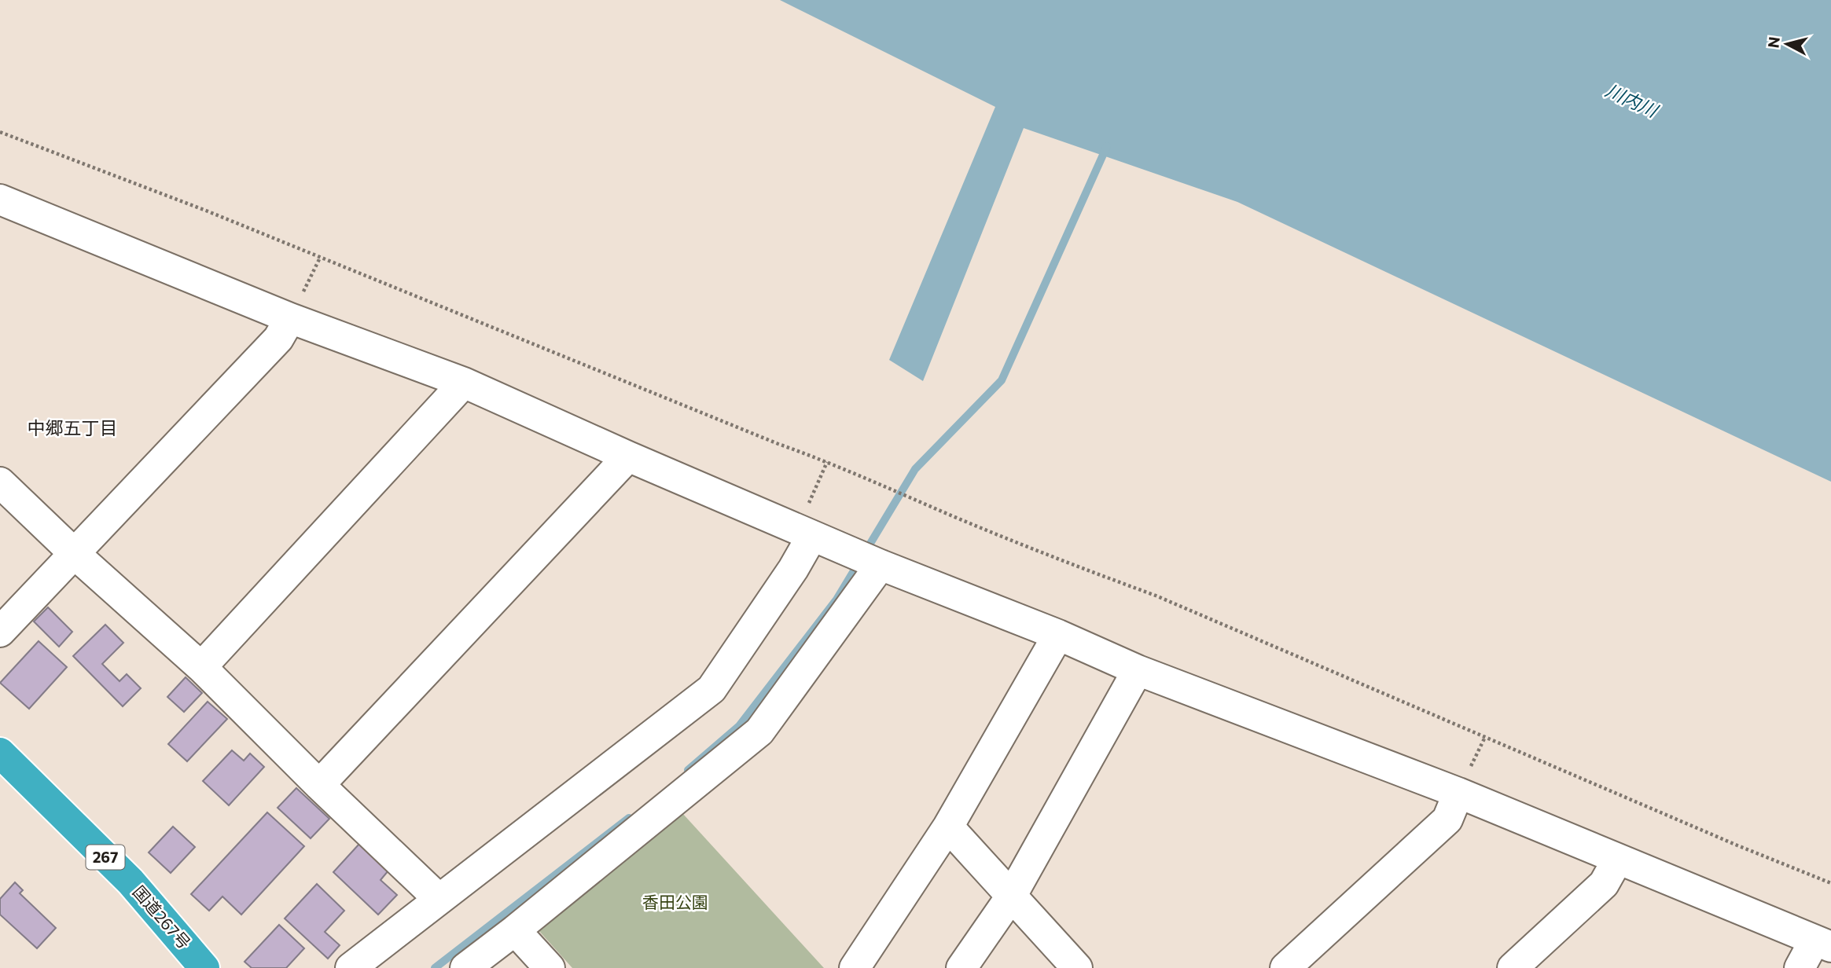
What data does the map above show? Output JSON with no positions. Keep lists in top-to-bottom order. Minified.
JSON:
{"streets":{"highway":["267","国道267号"]},"districts":["中郷五丁目"],"water":["川内川"],"parks":["香田公園"],"north":"left"}
